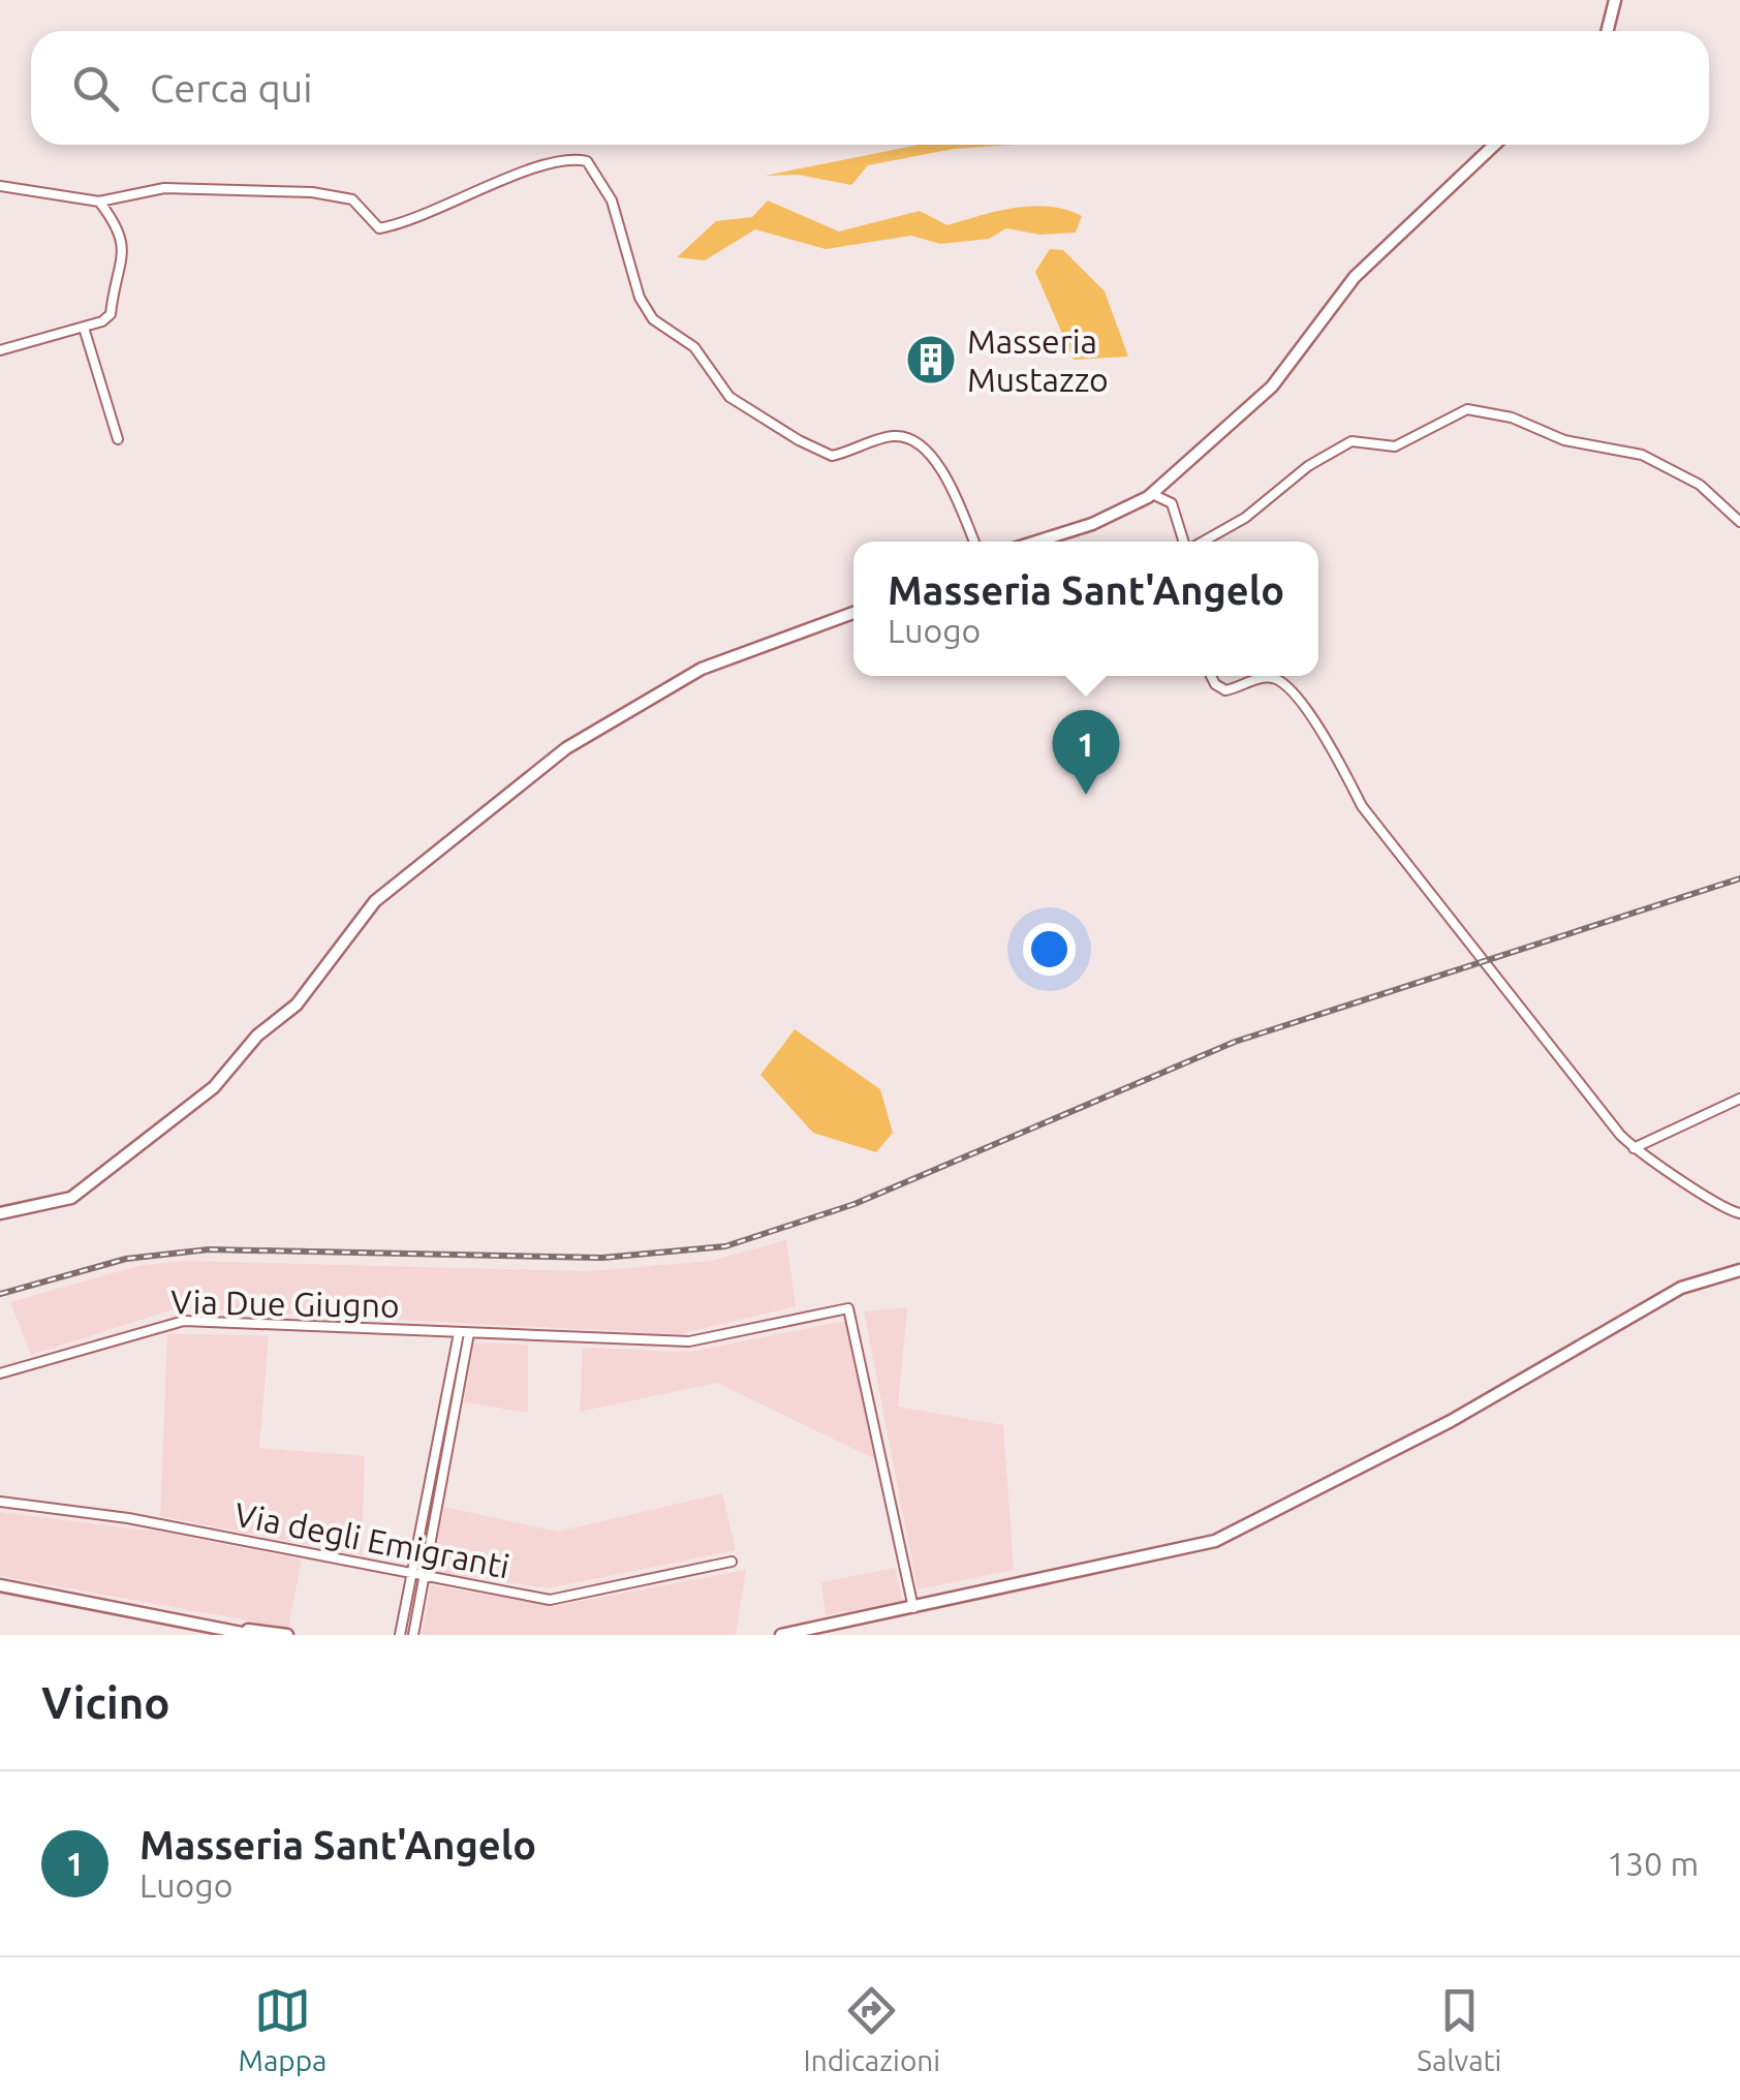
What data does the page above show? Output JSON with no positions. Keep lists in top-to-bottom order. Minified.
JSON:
{"streets":{"street":["Via Due Giugno","Via degli Emigranti"]},"places":{"building":["Masseria Mustazzo"]},"page":{"search":"Cerca qui","popup":["Masseria Sant'Angelo","Luogo"],"pins":"1","heading":"Vicino","list":[{"mark":"1","name":"Masseria Sant'Angelo","note":"Luogo","value":"130 m"}],"nav":["Mappa","Indicazioni","Salvati"]}}
